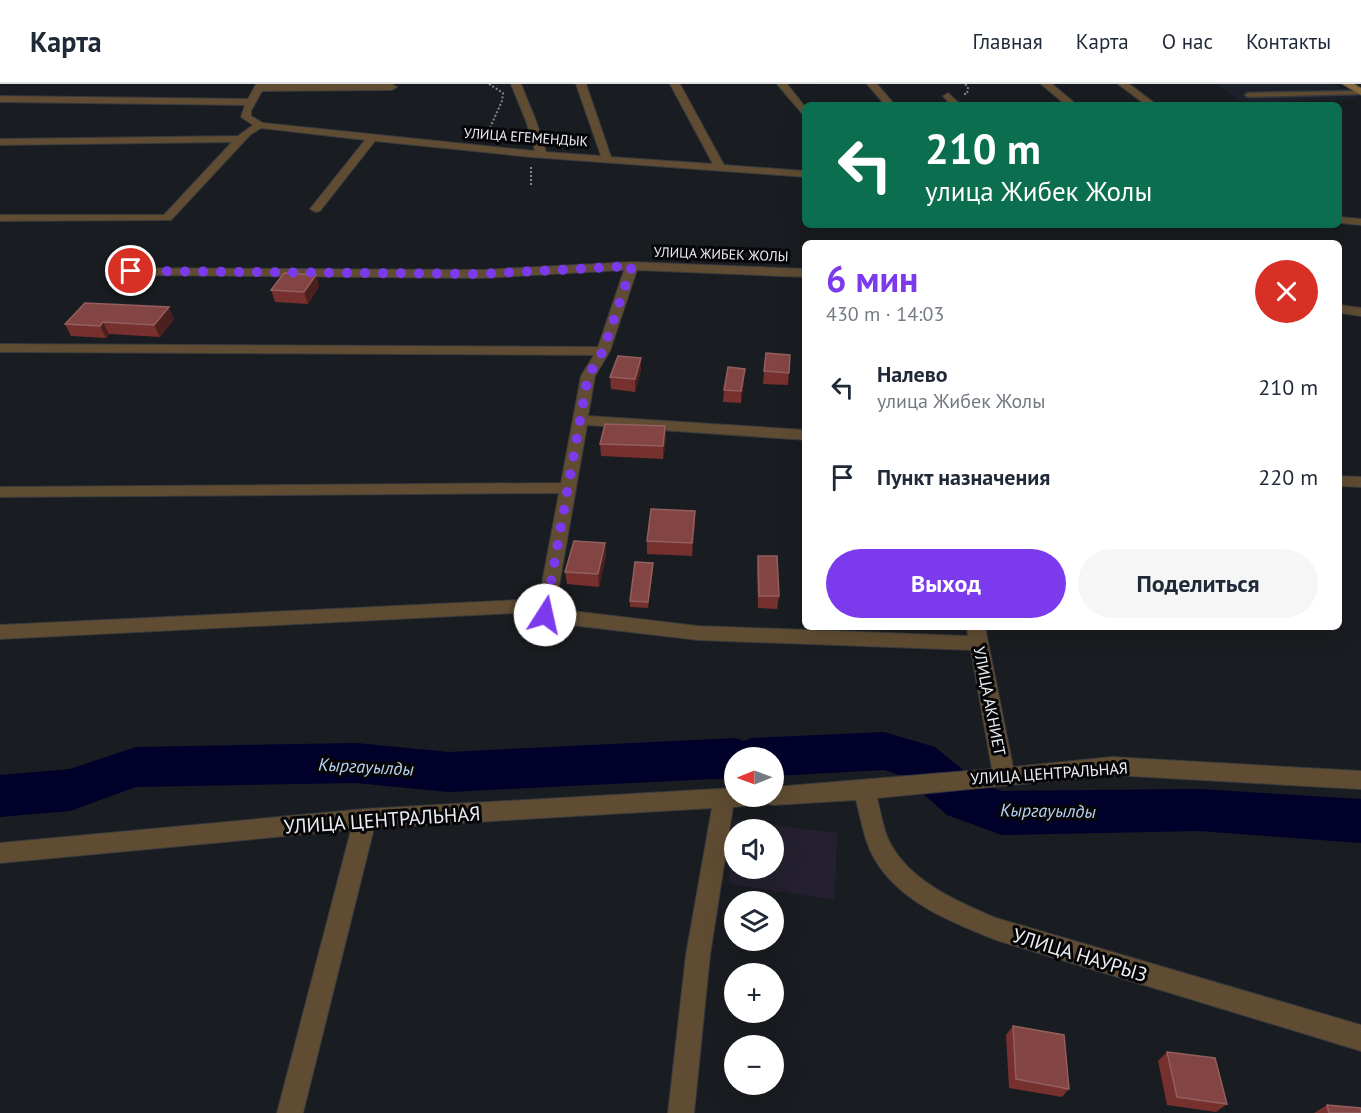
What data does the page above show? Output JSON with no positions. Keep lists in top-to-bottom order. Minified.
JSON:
{"streets":{"street":["УЛИЦА ЕГЕМЕНДЫК","УЛИЦА ЖИБЕК ЖОЛЫ","УЛИЦА АКНИЕТ","УЛИЦА ЦЕНТРАЛЬНАЯ","УЛИЦА НАУРЫЗ"]},"crossings":[["УЛИЦА АКНИЕТ","УЛИЦА ЦЕНТРАЛЬНАЯ"],["УЛИЦА ЦЕНТРАЛЬНАЯ","УЛИЦА НАУРЫЗ"]],"water":["Кыргауылды"],"north":"left","page":{"header":"Карта","nav":["Главная","Карта","О нас","Контакты"],"turn":["210 m","улица Жибек Жолы"],"heading":["6 мин","430 m · 14:03"],"list":[{"name":"Налево","note":"улица Жибек Жолы","value":"210 m"},{"name":"Пункт назначения","value":"220 m"}],"buttons":["Выход","Поделиться"],"map_buttons":["+","−"]}}
